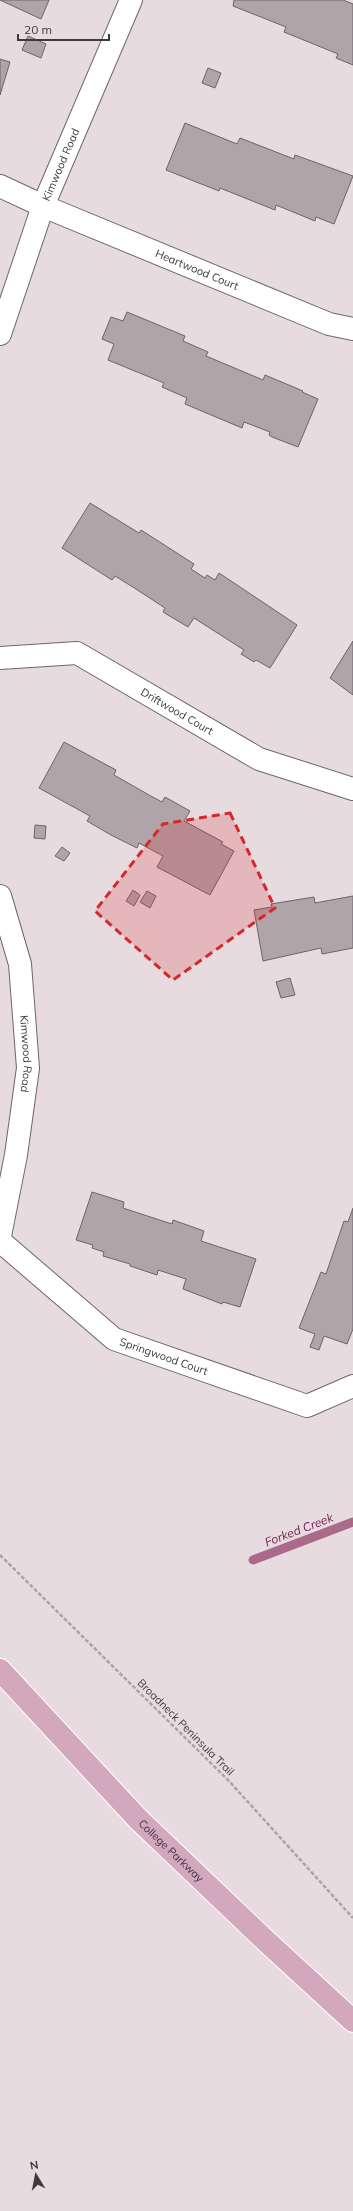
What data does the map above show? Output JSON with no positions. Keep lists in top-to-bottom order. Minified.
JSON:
{"streets":{"main road":["College Parkway"],"street":["Kimwood Road","Heartwood Court","Driftwood Court","Springwood Court"],"path":["Broadneck Peninsula Trail"]},"crossings":[["Kimwood Road","Heartwood Court"]],"water":["Forked Creek"],"scale_bar":"20 m","north":"top"}
